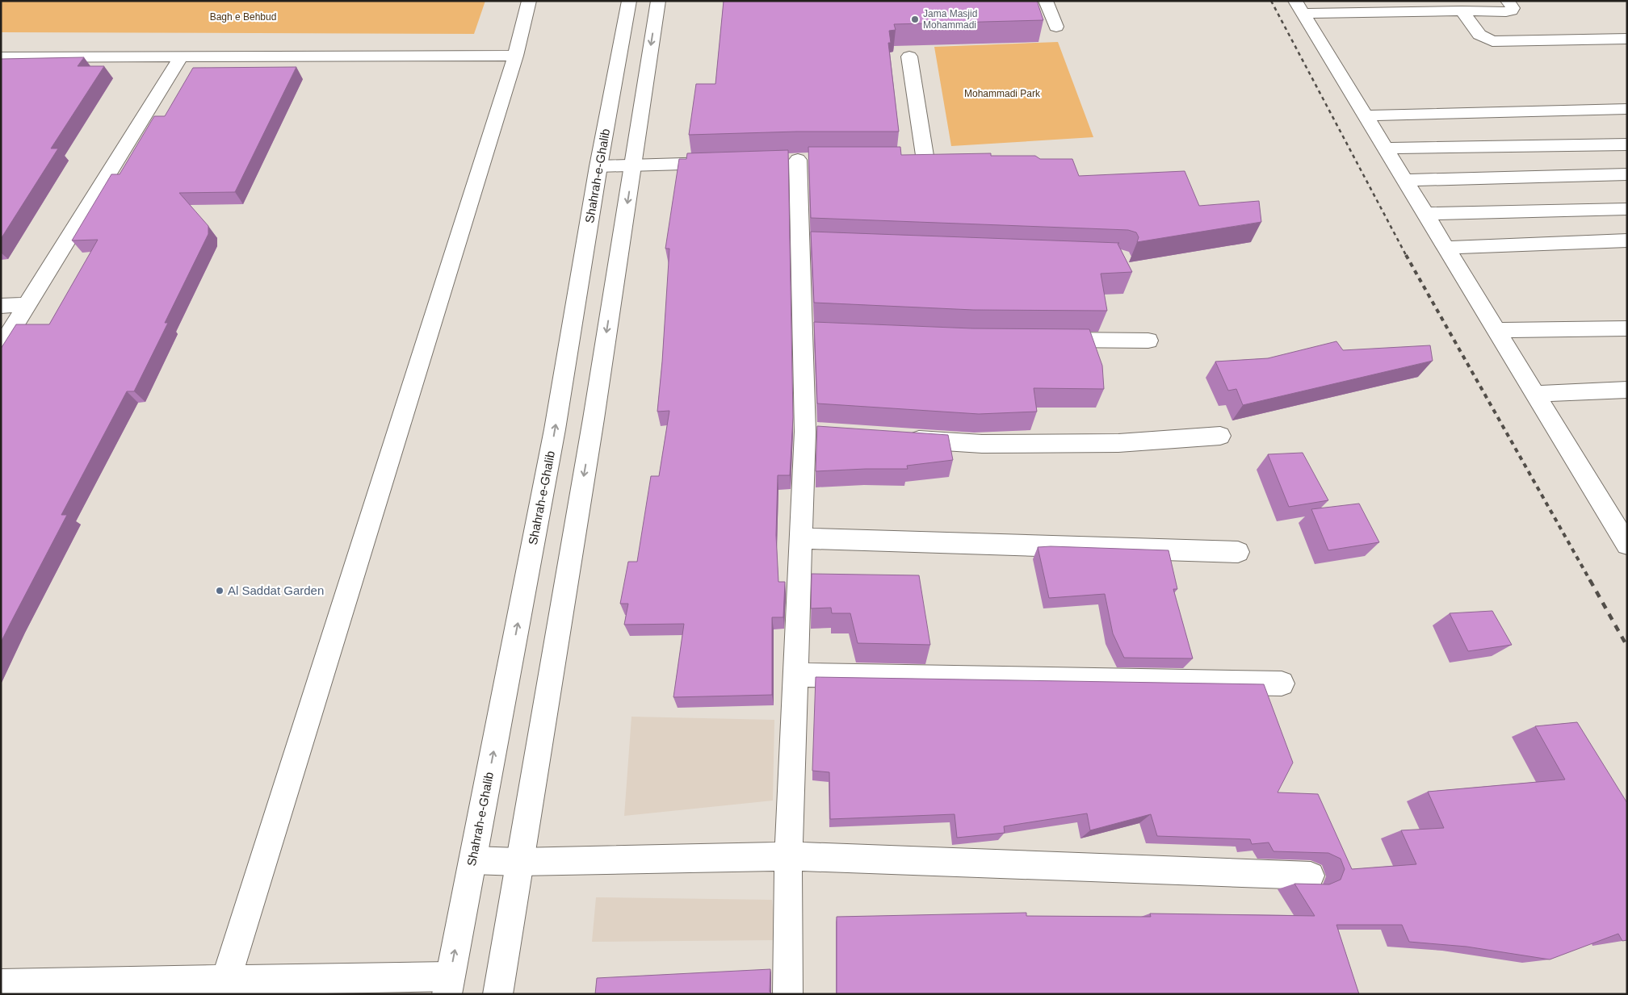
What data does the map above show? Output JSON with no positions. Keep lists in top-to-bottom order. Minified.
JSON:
{"streets":{"street":["Shahrah-e-Ghalib"]},"parks":["Bagh e Behbud","Mohammadi Park"],"places":["Jama Masjid Mohammadi","Al Saddat Garden"]}
